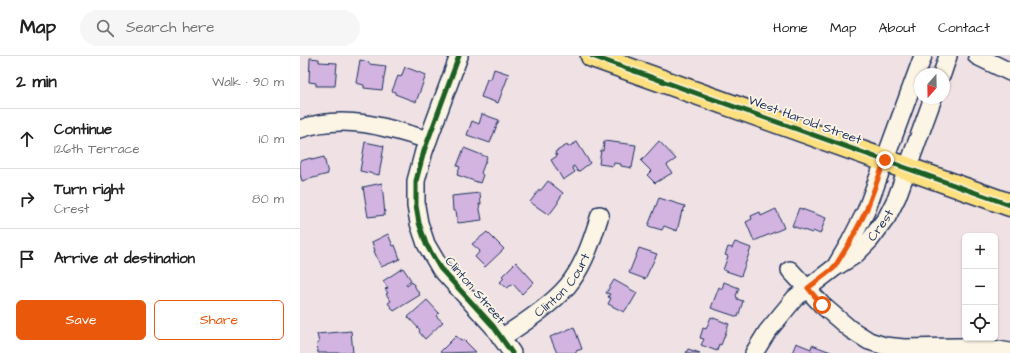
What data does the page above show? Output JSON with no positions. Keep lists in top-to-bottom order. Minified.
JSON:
{"streets":{"main road":["West Harold Street"],"street":["Crest","Clinton Court","Clinton Street"]},"crossings":[["West Harold Street","Crest"],["Clinton Court","Clinton Street"]],"north":"bottom","page":{"header":"Map","search":"Search here","nav":["Home","Map","About","Contact"],"heading":["2 min","Walk · 90 m"],"list":[["Continue","126th Terrace","10 m"],["Turn right","Crest","80 m"],"Arrive at destination"],"map_buttons":["+","−"],"buttons":["Save","Share"]}}
